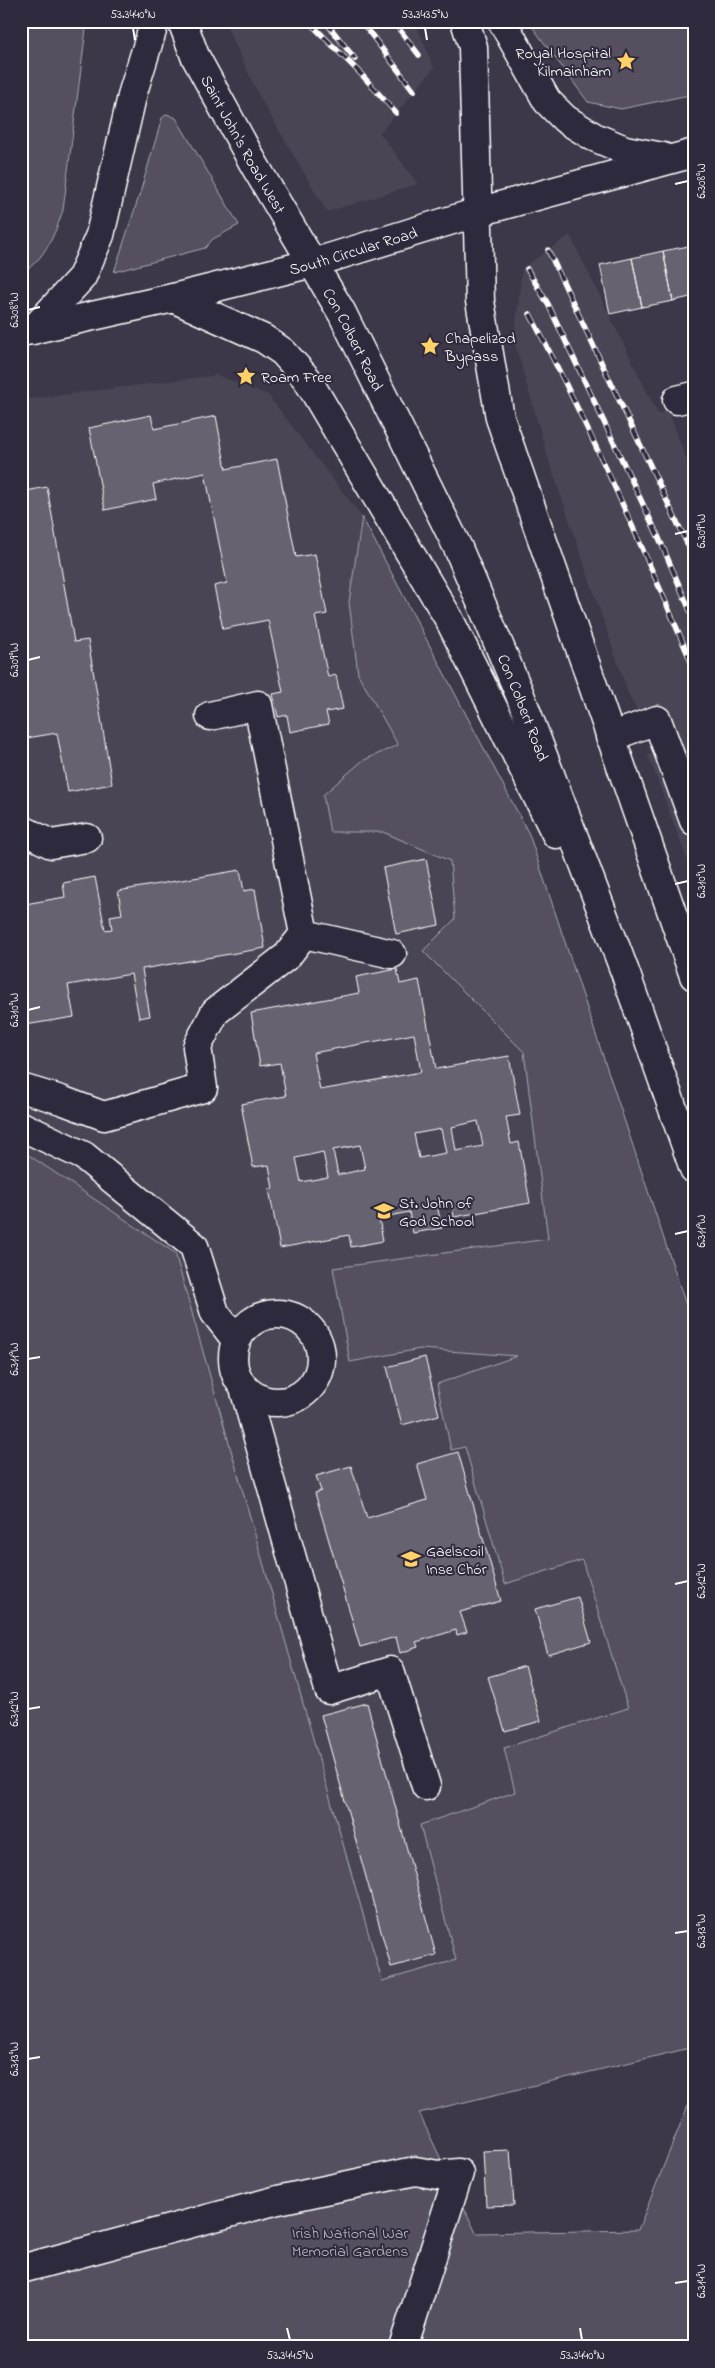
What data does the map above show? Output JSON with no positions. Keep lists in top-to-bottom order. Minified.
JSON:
{"streets":{"main road":["Saint John's Road West","South Circular Road","Con Colbert Road"]},"crossings":[["Saint John's Road West","South Circular Road"],["Saint John's Road West","Con Colbert Road"],["South Circular Road","Con Colbert Road"]],"parks":["Irish National War Memorial Gardens"],"places":{"place":["Royal Hospital Kilmainham","Chapelizod Bypass","Roam Free"],"school or university":["St. John of God School","Gaelscoil Inse Chór"]},"coordinates":["53.3440°N","53.3435°N","6.308°W","6.309°W","6.310°W","6.311°W","6.312°W","6.313°W","6.314°W","53.3445°N"]}
